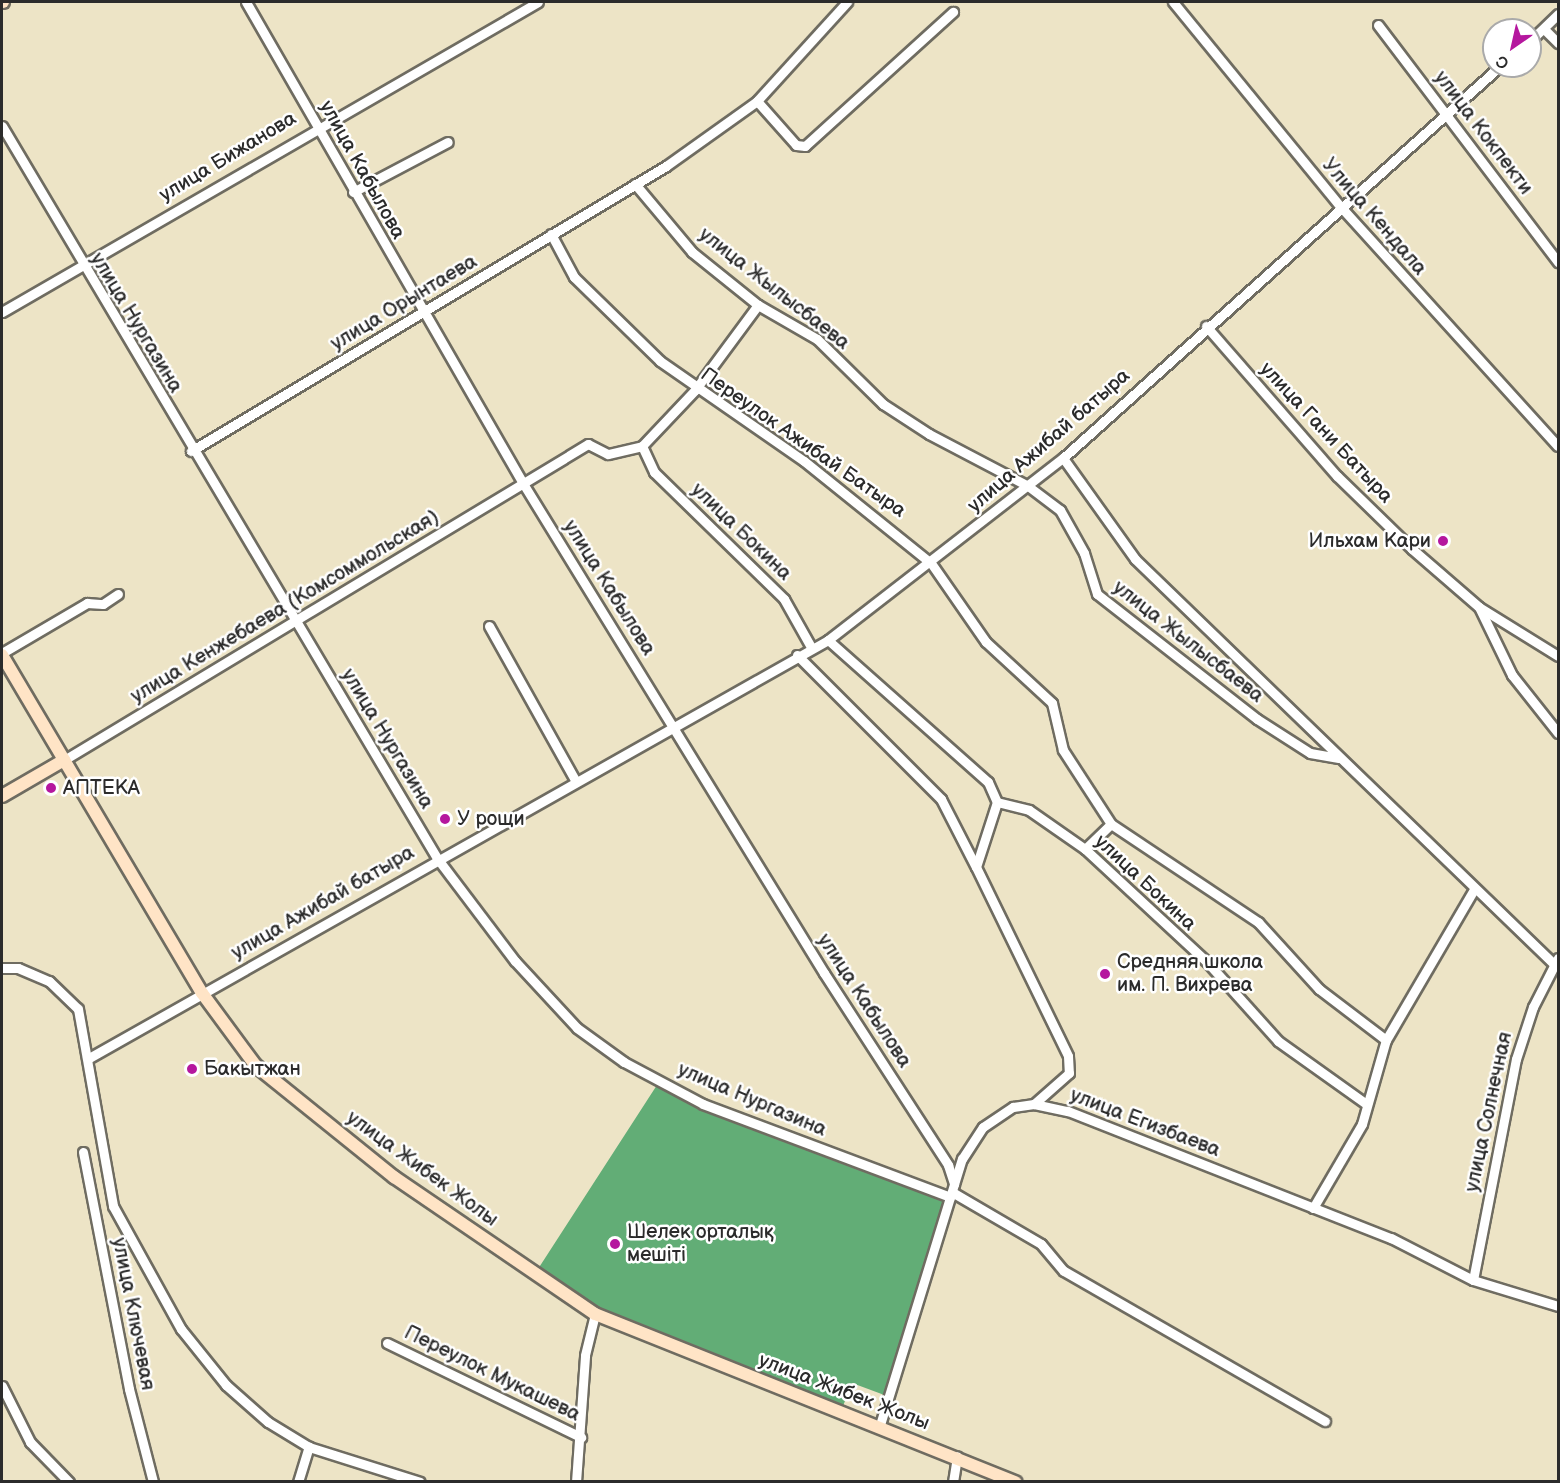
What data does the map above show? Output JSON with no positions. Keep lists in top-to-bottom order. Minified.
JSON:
{"streets":{"main road":["улица Жибек Жолы"],"street":["улица Кокпекти","улица Бижанова","улица Кабылова","Улица Кендала","улица Жылысбаева","улица Орынтаева","улица Нургазина","улица Гани Батыра","улица Ажибай батыра","Переулок Ажибай Батыра","улица Бокина","улица Кенжебаева (Комсоммольская)","улица Солнечная","улица Егизбаева","улица Ключевая","Переулок Мукашева"]},"crossings":[["улица Кокпекти","улица Ажибай батыра"],["улица Бижанова","улица Кабылова"],["улица Бижанова","улица Нургазина"],["улица Кабылова","улица Орынтаева"],["улица Кабылова","улица Нургазина"],["улица Кабылова","улица Ажибай батыра"],["улица Кабылова","улица Кенжебаева (Комсоммольская)"],["улица Кабылова","улица Егизбаева"],["Улица Кендала","улица Ажибай батыра"],["улица Жылысбаева","улица Орынтаева"],["улица Жылысбаева","улица Ажибай батыра"],["улица Жылысбаева","улица Солнечная"],["улица Орынтаева","улица Нургазина"],["улица Орынтаева","Переулок Ажибай Батыра"],["улица Нургазина","улица Ажибай батыра"],["улица Нургазина","улица Кенжебаева (Комсоммольская)"],["улица Нургазина","улица Егизбаева"],["улица Гани Батыра","улица Ажибай батыра"],["улица Ажибай батыра","Переулок Ажибай Батыра"],["улица Ажибай батыра","улица Бокина"],["улица Ажибай батыра","улица Жибек Жолы"],["улица Бокина","улица Кенжебаева (Комсоммольская)"],["улица Кенжебаева (Комсоммольская)","улица Жибек Жолы"],["улица Солнечная","улица Егизбаева"],["улица Егизбаева","улица Жибек Жолы"]],"places":["Ильхам Кари","АПТЕКА","У рощи","Средняя школа им. П. Вихрева","Бакытжан","Шелек орталық мешіті"],"north":"bottom left"}
